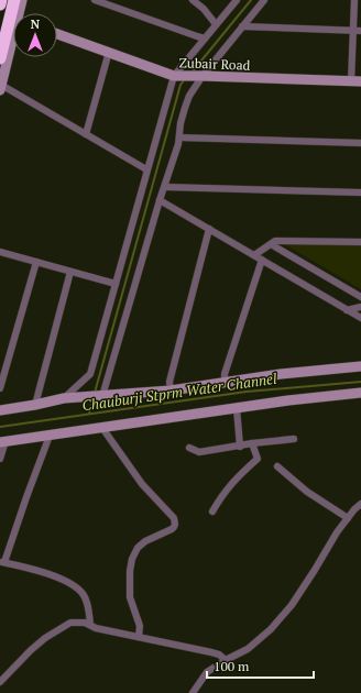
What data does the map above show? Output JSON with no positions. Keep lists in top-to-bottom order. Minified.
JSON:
{"streets":{"street":["Zubair Road"]},"water":["Chauburji Stprm Water Channel"],"scale_bar":"100 m","north":"top"}
